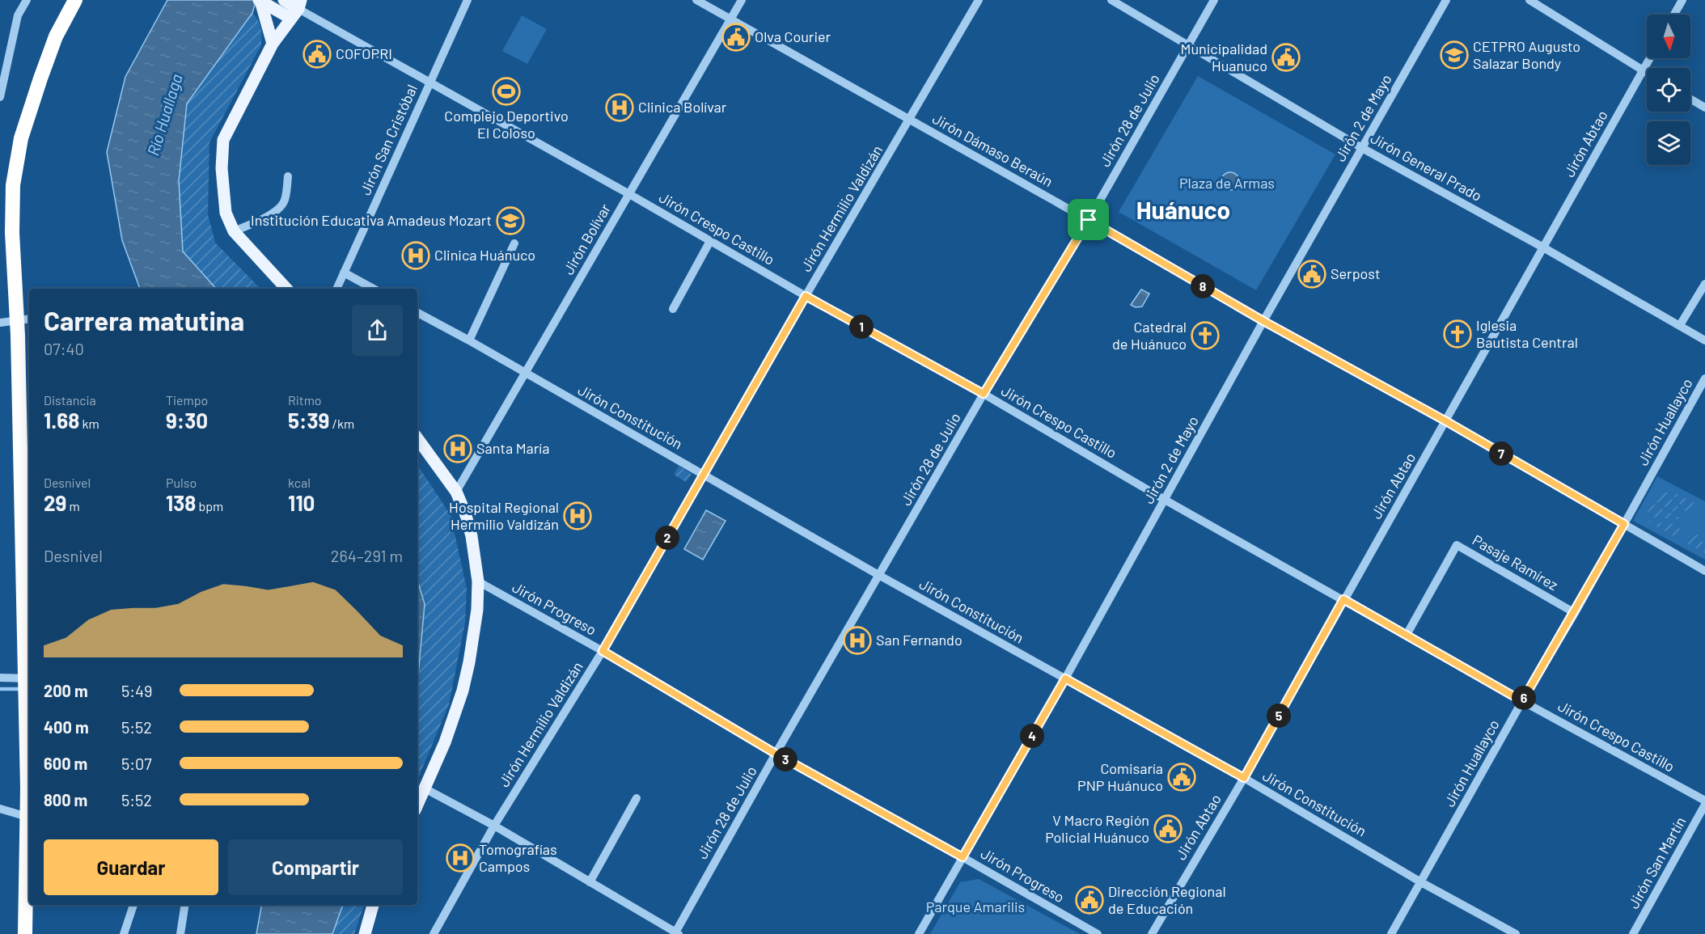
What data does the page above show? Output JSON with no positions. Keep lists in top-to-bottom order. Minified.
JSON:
{"streets":{"street":["Jirón 2 de Mayo","Jirón 28 de Julio","Jirón San Cristóbal","Jirón Abtao","Jirón Dámaso Beraún","Jirón General Prado","Jirón Hermilio Valdizán","Jirón Crespo Castillo","Jirón Bolívar","Jirón Constitución","Jirón Huallayco","Pasaje Ramírez","Jirón Progreso","Jirón San Martín"]},"crossings":[["Jirón 2 de Mayo","Jirón Dámaso Beraún"],["Jirón 2 de Mayo","Jirón General Prado"],["Jirón 2 de Mayo","Jirón Crespo Castillo"],["Jirón 2 de Mayo","Jirón Constitución"],["Jirón 2 de Mayo","Jirón Progreso"],["Jirón 28 de Julio","Jirón Dámaso Beraún"],["Jirón 28 de Julio","Jirón General Prado"],["Jirón 28 de Julio","Jirón Crespo Castillo"],["Jirón 28 de Julio","Jirón Constitución"],["Jirón 28 de Julio","Jirón Progreso"],["Jirón San Cristóbal","Jirón Crespo Castillo"],["Jirón Abtao","Jirón Dámaso Beraún"],["Jirón Abtao","Jirón General Prado"],["Jirón Abtao","Jirón Crespo Castillo"],["Jirón Abtao","Jirón Constitución"],["Jirón Dámaso Beraún","Jirón Hermilio Valdizán"],["Jirón Dámaso Beraún","Jirón Bolívar"],["Jirón Dámaso Beraún","Jirón Huallayco"],["Jirón Hermilio Valdizán","Jirón Crespo Castillo"],["Jirón Hermilio Valdizán","Jirón Constitución"],["Jirón Hermilio Valdizán","Jirón Progreso"],["Jirón Crespo Castillo","Jirón Bolívar"],["Jirón Crespo Castillo","Jirón Huallayco"],["Jirón Crespo Castillo","Pasaje Ramírez"],["Jirón Bolívar","Jirón Constitución"],["Jirón Constitución","Jirón Huallayco"],["Jirón Huallayco","Pasaje Ramírez"]],"districts":["Huánuco"],"water":["Río Huallaga"],"parks":["Plaza de Armas","Parque Amarilis"],"places":{"public building":["Olva Courier","COFOPRI","Municipalidad Huanuco","Serpost","Comisaría PNP Huánuco","V Macro Región Policial Huánuco","Dirección Regional de Educación"],"school or university":["CETPRO Augusto Salazar Bondy","Institución Educativa Amadeus Mozart"],"sports":["Complejo Deportivo El Coloso"],"hospital":["Clinica Bolívar","Clinica Huánuco","Santa María","Hospital Regional Hermilio Valdizán","San Fernando","Tomografías Campos"],"church":["Iglesia Bautista Central","Catedral de Huánuco"]},"north":"bottom","page":{"pins":["8","1","7","2","6","5","4","3"],"heading":["Carrera matutina","07:40"],"stats":[["Distancia","1.68 km"],["Tiempo","9:30"],["Ritmo","5:39 /km"],["Desnivel","29 m"],["Pulso","138 bpm"],["kcal","110"]],"chart":["Desnivel","264–291 m"],"list":[{"name":"200 m","note":"5:49"},{"name":"400 m","note":"5:52"},{"name":"600 m","note":"5:07"},{"name":"800 m","note":"5:52"}],"buttons":["Guardar","Compartir"]}}
